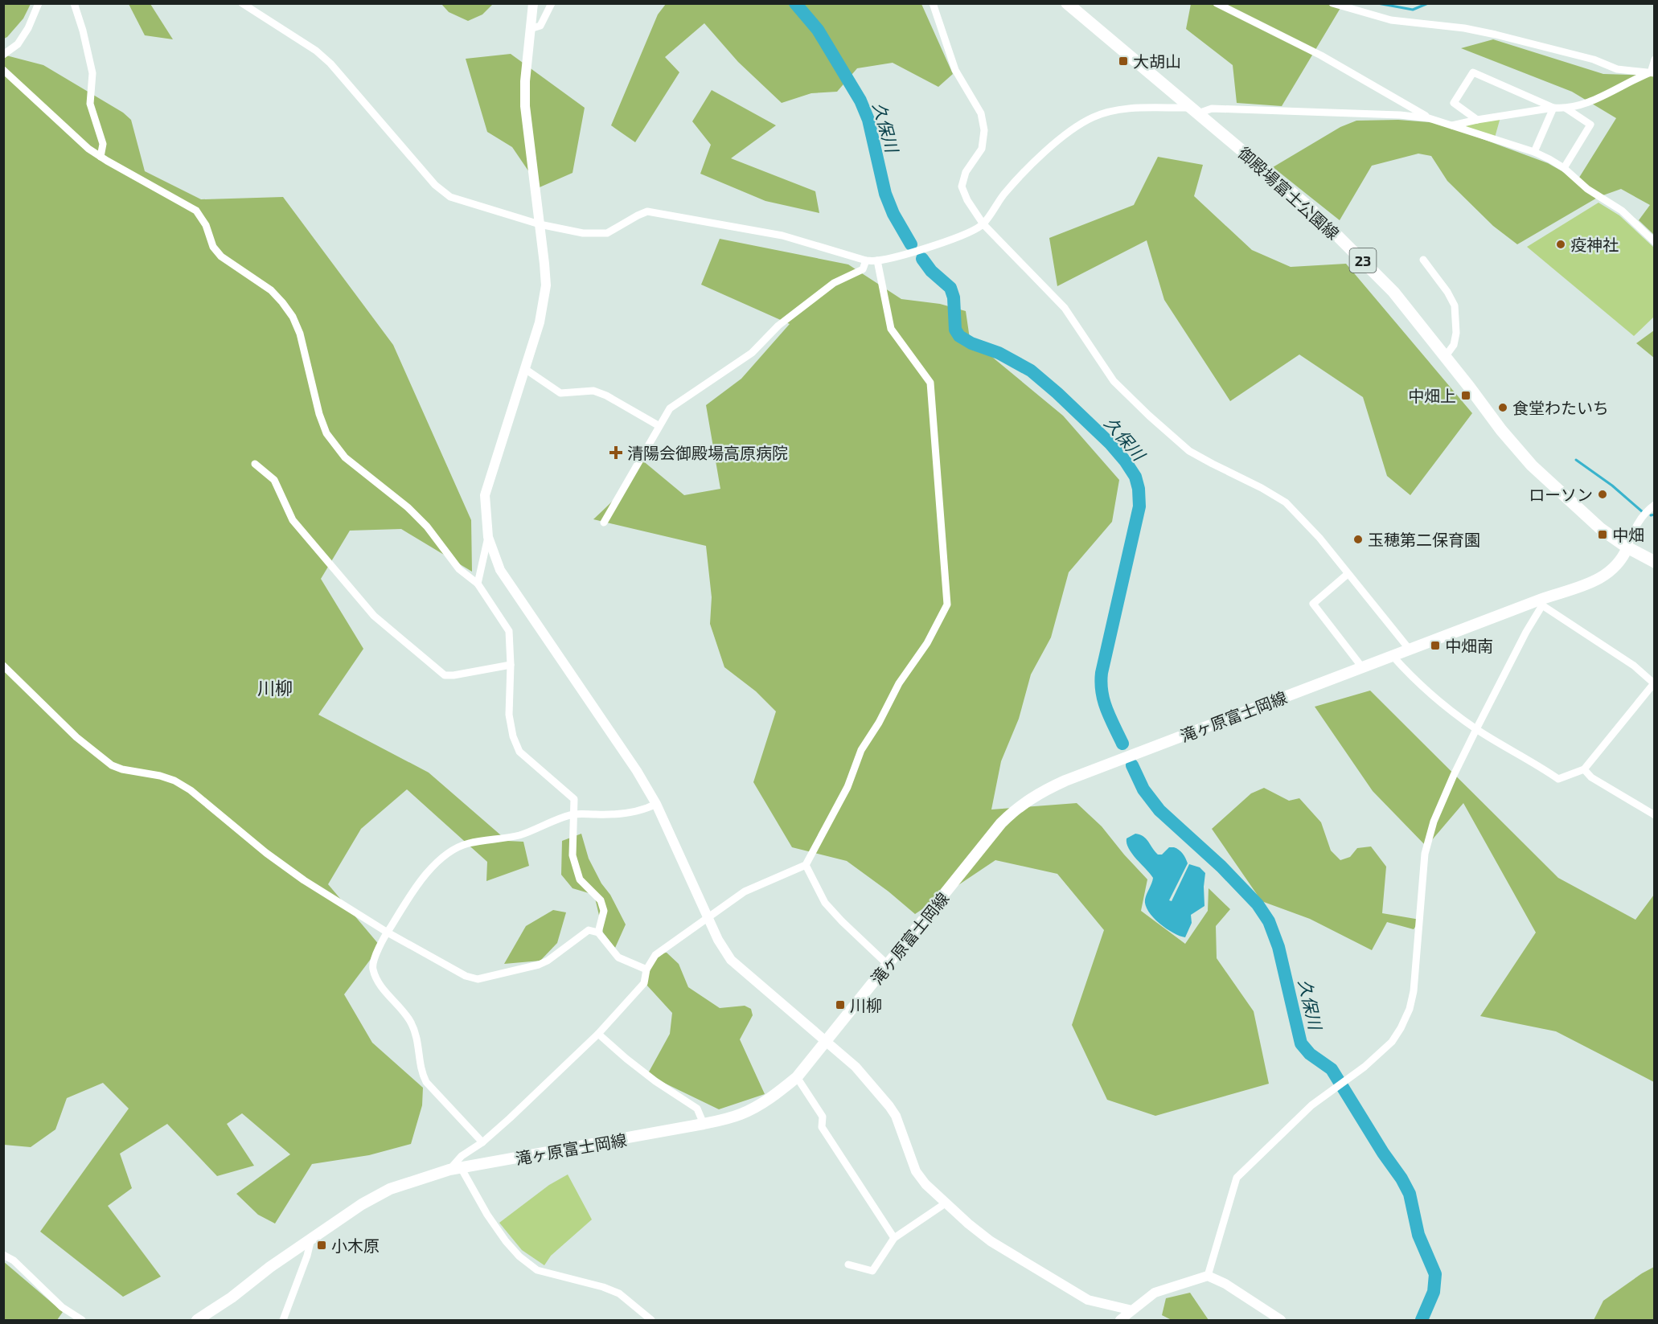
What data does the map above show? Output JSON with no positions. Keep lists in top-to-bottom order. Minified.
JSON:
{"streets":{"main road":["御殿場富士公園線","23","滝ヶ原富士岡線"]},"crossings":[["御殿場富士公園線","滝ヶ原富士岡線"]],"districts":["川柳"],"water":["久保川"],"places":{"transit":["大胡山","中畑上","中畑","中畑南","川柳","小木原"],"other":["疫神社","食堂わたいち","ローソン","玉穂第二保育園"],"health":["清陽会御殿場高原病院"]}}
